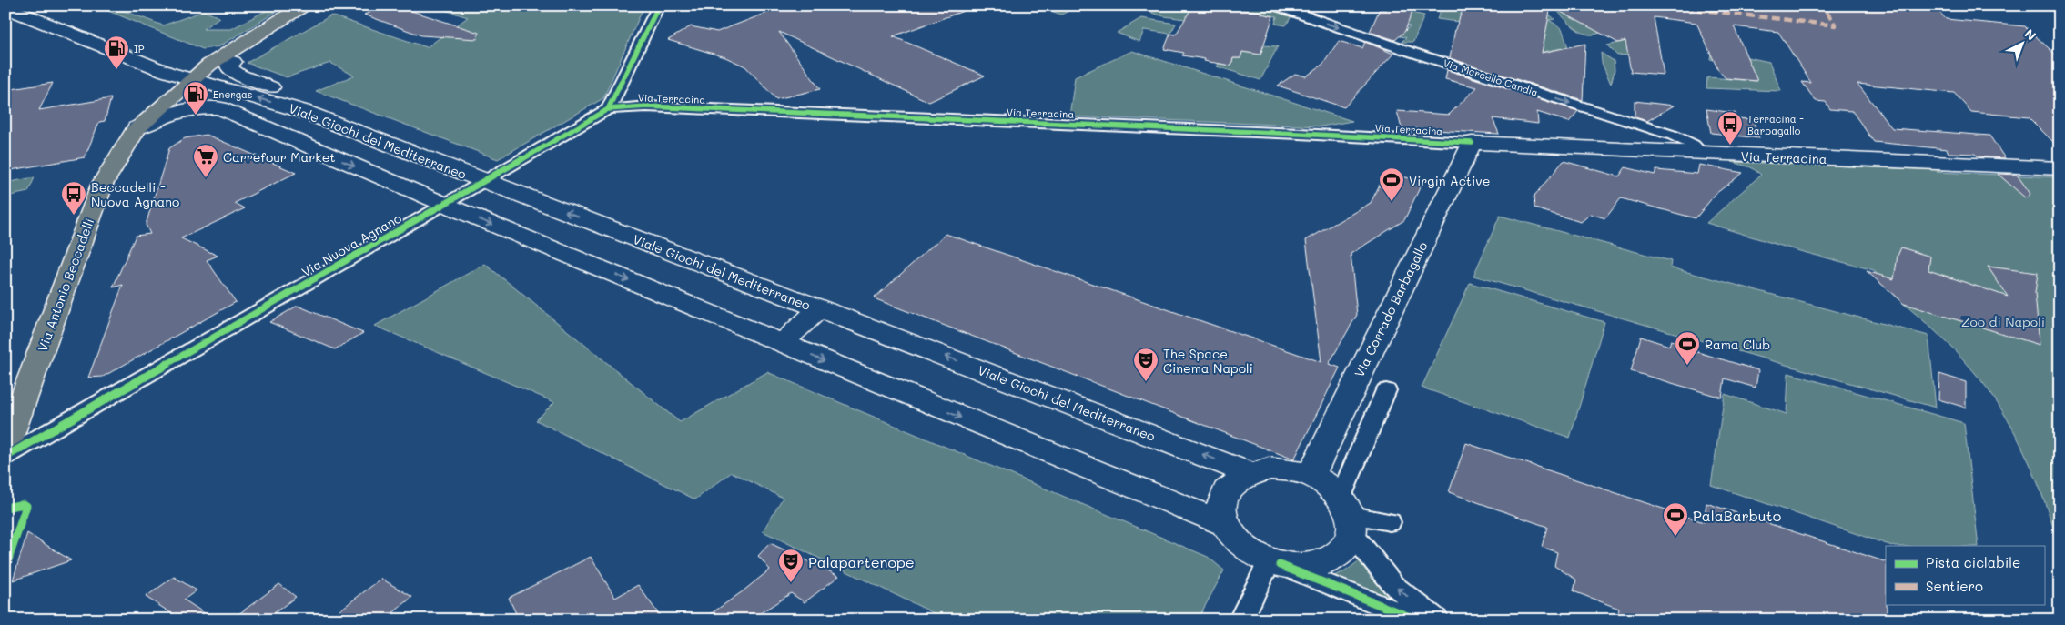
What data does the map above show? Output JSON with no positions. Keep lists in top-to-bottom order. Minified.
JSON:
{"streets":{"main road":["Via Terracina","Viale Giochi del Mediterraneo","Via Antonio Beccadelli","Via Corrado Barbagallo"],"street":["Via Marcello Candia","Via Nuova Agnano"]},"crossings":[["Via Marcello Candia","Via Terracina"],["Via Terracina","Via Nuova Agnano"],["Via Terracina","Via Corrado Barbagallo"],["Viale Giochi del Mediterraneo","Via Nuova Agnano"],["Viale Giochi del Mediterraneo","Via Antonio Beccadelli"],["Viale Giochi del Mediterraneo","Via Corrado Barbagallo"]],"one_way":["Via Marcello Candia"],"parks":["Zoo di Napoli"],"places":{"fuel station":["IP","Energas"],"bus stop":["Terracina - Barbagallo","Beccadelli - Nuova Agnano"],"supermarket":["Carrefour Market"],"sports":["Virgin Active","Rama Club","PalaBarbuto"],"theatre":["The Space Cinema Napoli","Palapartenope"]},"legend":["Pista ciclabile","Sentiero"],"north":"top right"}
